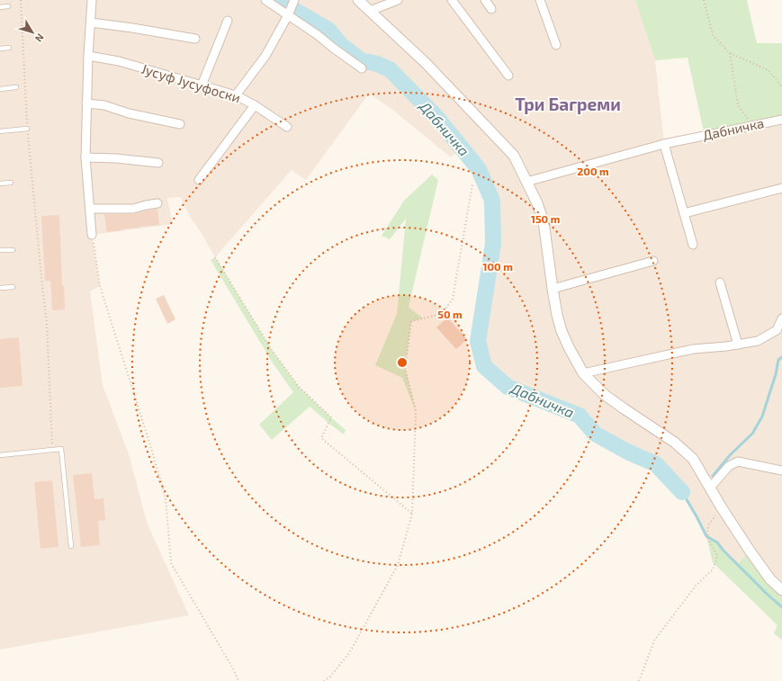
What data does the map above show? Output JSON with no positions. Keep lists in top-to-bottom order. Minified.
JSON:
{"streets":{"street":["Јусуф Јусуфоски","Дабничка"]},"districts":["Три Багреми"],"water":["Дабничка"],"north":"bottom right","rings":["200 m","150 m","100 m","50 m"]}
